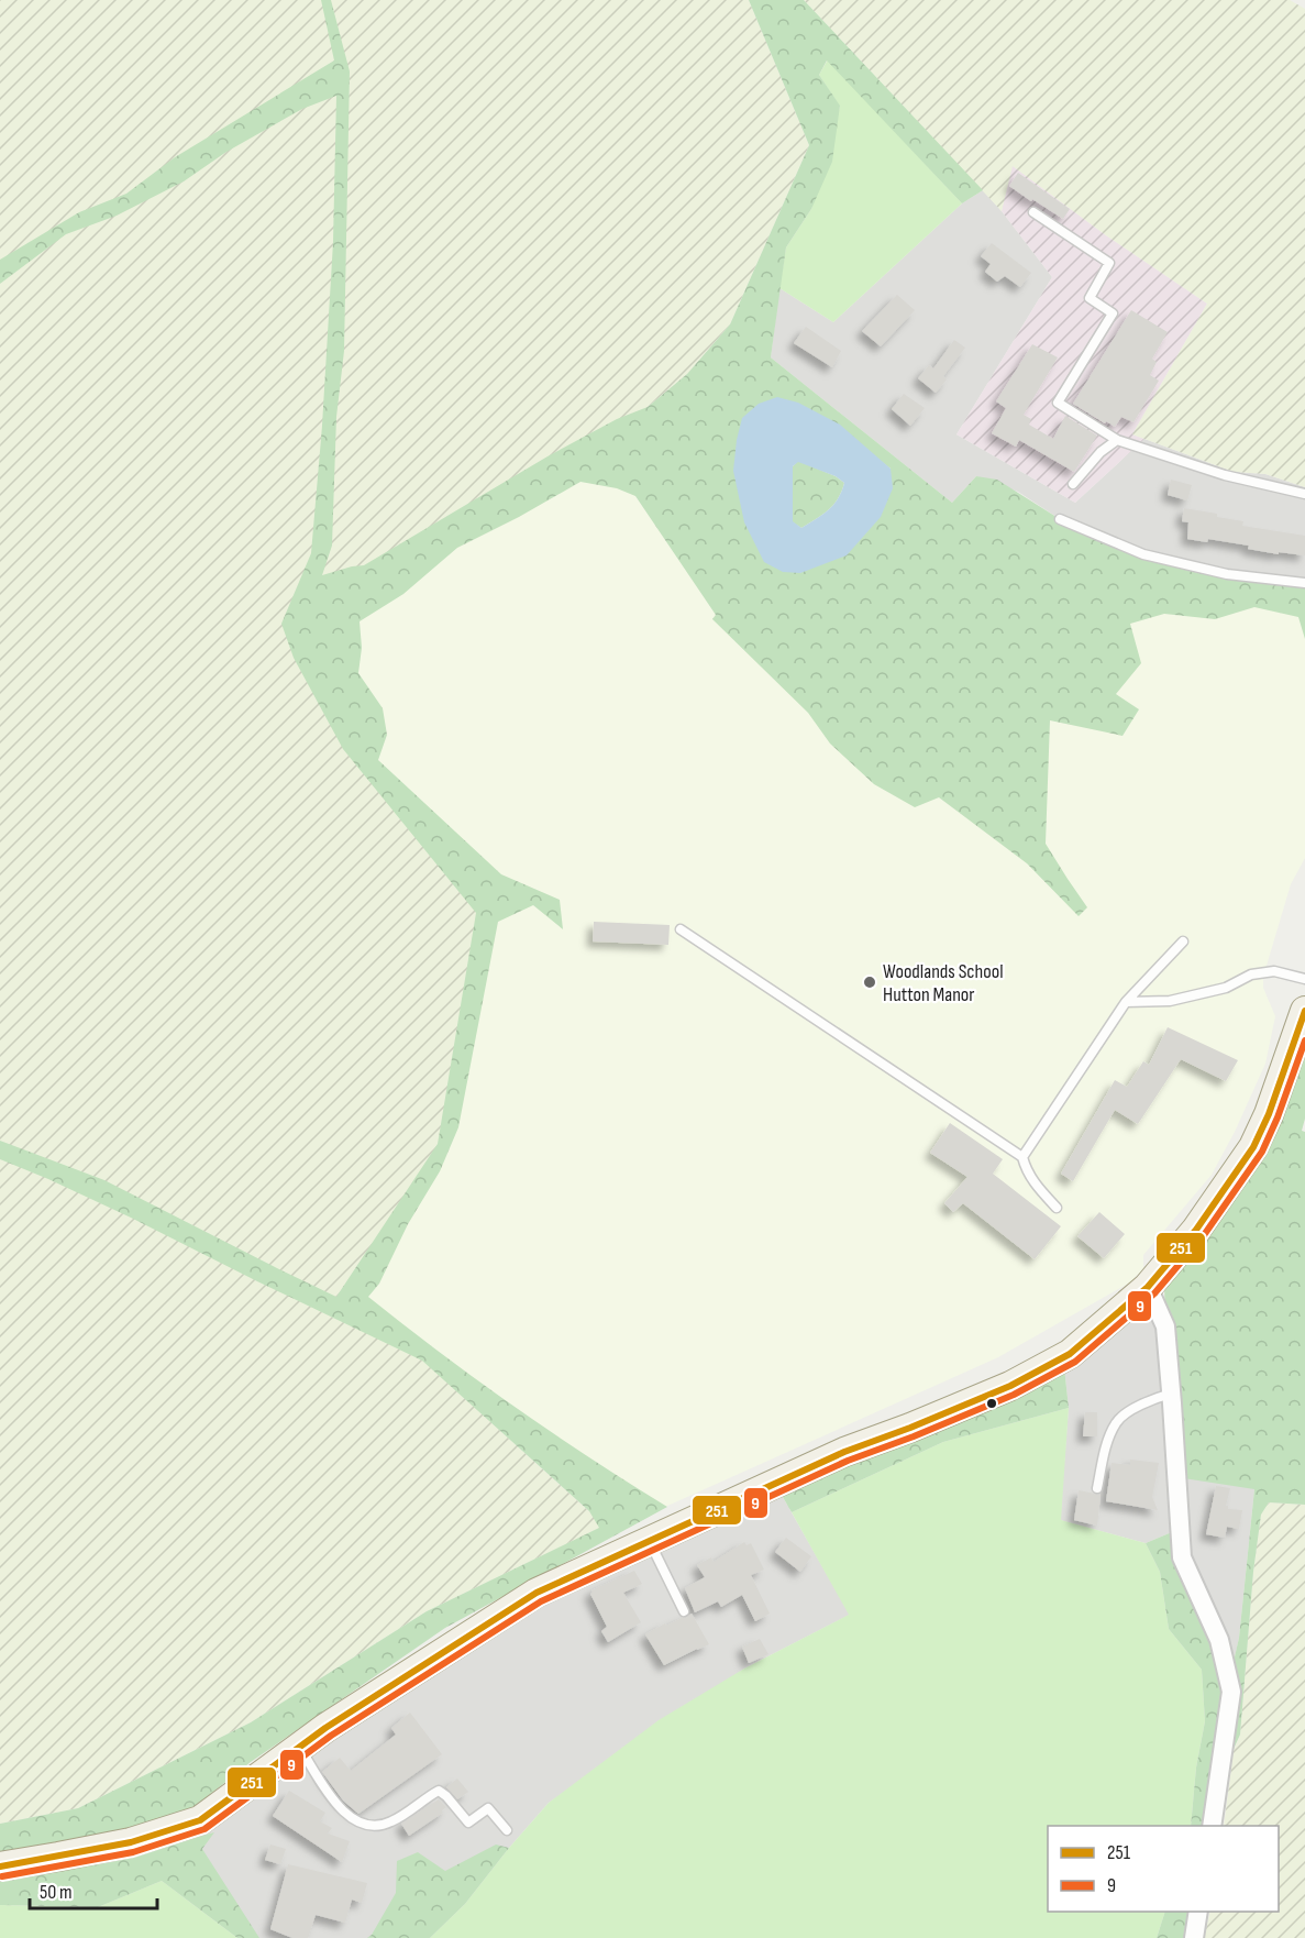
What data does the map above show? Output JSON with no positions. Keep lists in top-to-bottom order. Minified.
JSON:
{"places":["Woodlands School Hutton Manor"],"lines":["transit line 251","transit line 9"],"legend":["251","9"],"scale_bar":"50 m"}
